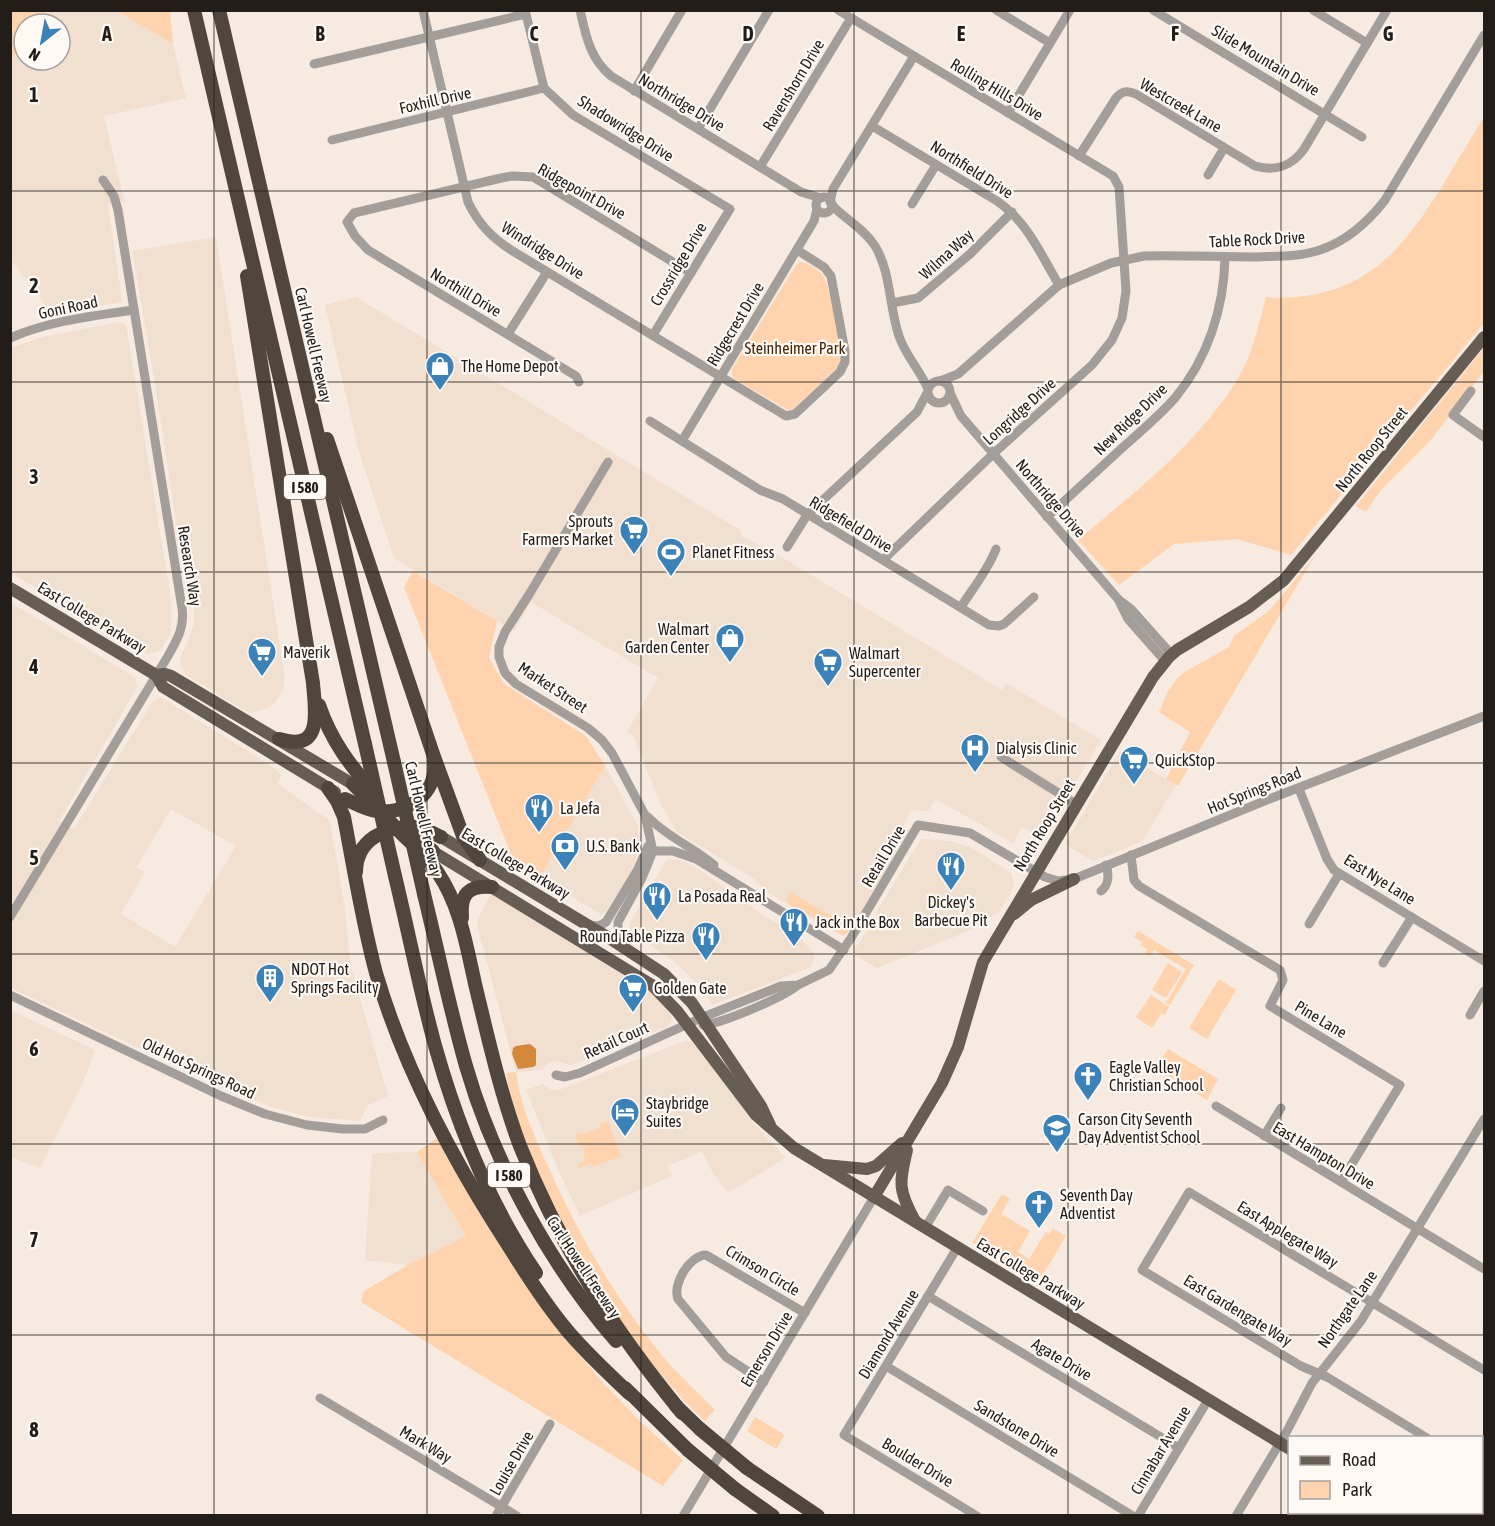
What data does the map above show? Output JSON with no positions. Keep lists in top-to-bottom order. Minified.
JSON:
{"streets":{"highway":["Carl Howell Freeway","I 580"],"main road":["North Roop Street","East College Parkway"],"street":["Slide Mountain Drive","Ravenshorn Drive","Rolling Hills Drive","Foxhill Drive","Northridge Drive","Westcreek Lane","Shadowridge Drive","Northfield Drive","Ridgepoint Drive","Table Rock Drive","Windridge Drive","Wilma Way","Crossridge Drive","Northill Drive","Goni Road","Ridgecrest Drive","Longridge Drive","New Ridge Drive","Ridgefield Drive","Research Way","Market Street","Hot Springs Road","Retail Drive","East Nye Lane","Pine Lane","Retail Court","Old Hot Springs Road","East Hampton Drive","East Applegate Way","Crimson Circle","Northgate Lane","East Gardengate Way","Diamond Avenue","Emerson Drive","Agate Drive","Sandstone Drive","Mark Way","Cinnabar Avenue","Boulder Drive","Louise Drive"]},"crossings":[["Slide Mountain Drive","Westcreek Lane"],["Ravenshorn Drive","Rolling Hills Drive"],["Ravenshorn Drive","Northridge Drive"],["Rolling Hills Drive","Westcreek Lane"],["Rolling Hills Drive","Table Rock Drive"],["Rolling Hills Drive","Ridgecrest Drive"],["Rolling Hills Drive","Longridge Drive"],["Foxhill Drive","Shadowridge Drive"],["Foxhill Drive","Windridge Drive"],["Northridge Drive","Table Rock Drive"],["Northridge Drive","Wilma Way"],["Northridge Drive","Ridgecrest Drive"],["Northridge Drive","Longridge Drive"],["Northridge Drive","New Ridge Drive"],["Northridge Drive","North Roop Street"],["Shadowridge Drive","Crossridge Drive"],["Northfield Drive","Table Rock Drive"],["Northfield Drive","Wilma Way"],["Northfield Drive","Ridgecrest Drive"],["Ridgepoint Drive","Windridge Drive"],["Ridgepoint Drive","Crossridge Drive"],["Ridgepoint Drive","Northill Drive"],["Table Rock Drive","Longridge Drive"],["Table Rock Drive","New Ridge Drive"],["Windridge Drive","Crossridge Drive"],["Windridge Drive","Ridgecrest Drive"],["Goni Road","Research Way"],["Ridgecrest Drive","Ridgefield Drive"],["Longridge Drive","Ridgefield Drive"],["North Roop Street","East College Parkway"],["North Roop Street","Retail Drive"],["North Roop Street","Emerson Drive"],["Research Way","East College Parkway"],["East College Parkway","Retail Drive"],["East College Parkway","Retail Court"],["East College Parkway","Northgate Lane"],["East College Parkway","Diamond Avenue"],["East College Parkway","Emerson Drive"],["East College Parkway","Cinnabar Avenue"],["Hot Springs Road","East Nye Lane"],["Hot Springs Road","Pine Lane"],["Retail Drive","Retail Court"],["Pine Lane","East Hampton Drive"],["East Hampton Drive","Northgate Lane"],["East Applegate Way","Northgate Lane"],["East Applegate Way","East Gardengate Way"],["Crimson Circle","Emerson Drive"],["Northgate Lane","East Gardengate Way"],["Diamond Avenue","Agate Drive"],["Diamond Avenue","Sandstone Drive"],["Diamond Avenue","Boulder Drive"],["Agate Drive","Cinnabar Avenue"],["Sandstone Drive","Cinnabar Avenue"],["Mark Way","Louise Drive"]],"parks":["Steinheimer Park"],"places":{"shop":["The Home Depot","Walmart Garden Center"],"supermarket":["Sprouts Farmers Market","Maverik","Walmart Supercenter","QuickStop","Golden Gate"],"sports":["Planet Fitness"],"hospital":["Dialysis Clinic"],"restaurant":["La Jefa","Dickey's Barbecue Pit","La Posada Real","Jack in the Box","Round Table Pizza"],"bank":["U.S. Bank"],"building":["NDOT Hot Springs Facility"],"church":["Eagle Valley Christian School","Seventh Day Adventist"],"hotel":["Staybridge Suites"],"school or university":["Carson City Seventh Day Adventist School"]},"legend":["Road","Park"],"north":"bottom left","grid":{"columns":["A","B","C","D","E","F","G"],"rows":["1","2","3","4","5","6","7","8"]}}
